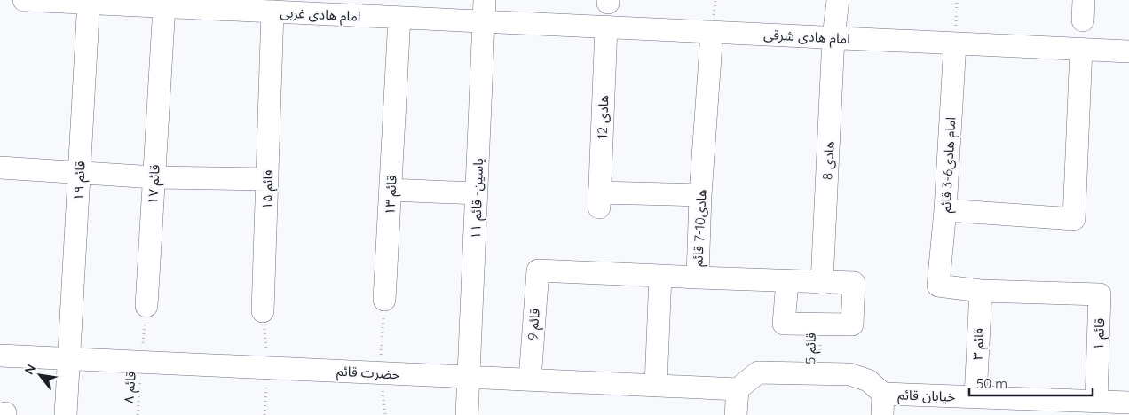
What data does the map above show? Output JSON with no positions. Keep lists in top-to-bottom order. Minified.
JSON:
{"streets":{"street":["امام هادی غربی","امام هادی شرقی","12 هادی","هادی 8","امام هادی6-3 قائم","قائم ۱۹","قائم ۱۷","قائم ۱۵","قائم ۱۳","یاسین- قائم ۱۱","هادی10-7 قائم","قائم 9","قائم ۱","قائم ۳","حضرت قائم","خیابان قائم"],"path":["قائم 5","قائم ۸"]},"crossings":[["امام هادی غربی","امام هادی شرقی"],["امام هادی غربی","قائم ۱۹"],["امام هادی غربی","قائم ۱۷"],["امام هادی غربی","قائم ۱۵"],["امام هادی غربی","قائم ۱۳"],["امام هادی غربی","یاسین- قائم ۱۱"],["امام هادی شرقی","12 هادی"],["امام هادی شرقی","هادی 8"],["امام هادی شرقی","امام هادی6-3 قائم"],["امام هادی شرقی","یاسین- قائم ۱۱"],["امام هادی شرقی","هادی10-7 قائم"],["12 هادی","هادی10-7 قائم"],["امام هادی6-3 قائم","قائم ۱"],["امام هادی6-3 قائم","قائم ۳"],["قائم ۱۹","حضرت قائم"],["یاسین- قائم ۱۱","حضرت قائم"],["هادی10-7 قائم","قائم 9"],["قائم 9","حضرت قائم"],["قائم ۱","قائم ۳"],["قائم ۱","خیابان قائم"],["قائم ۳","خیابان قائم"],["حضرت قائم","قائم ۸"]],"scale_bar":"50 m","north":"top left"}
